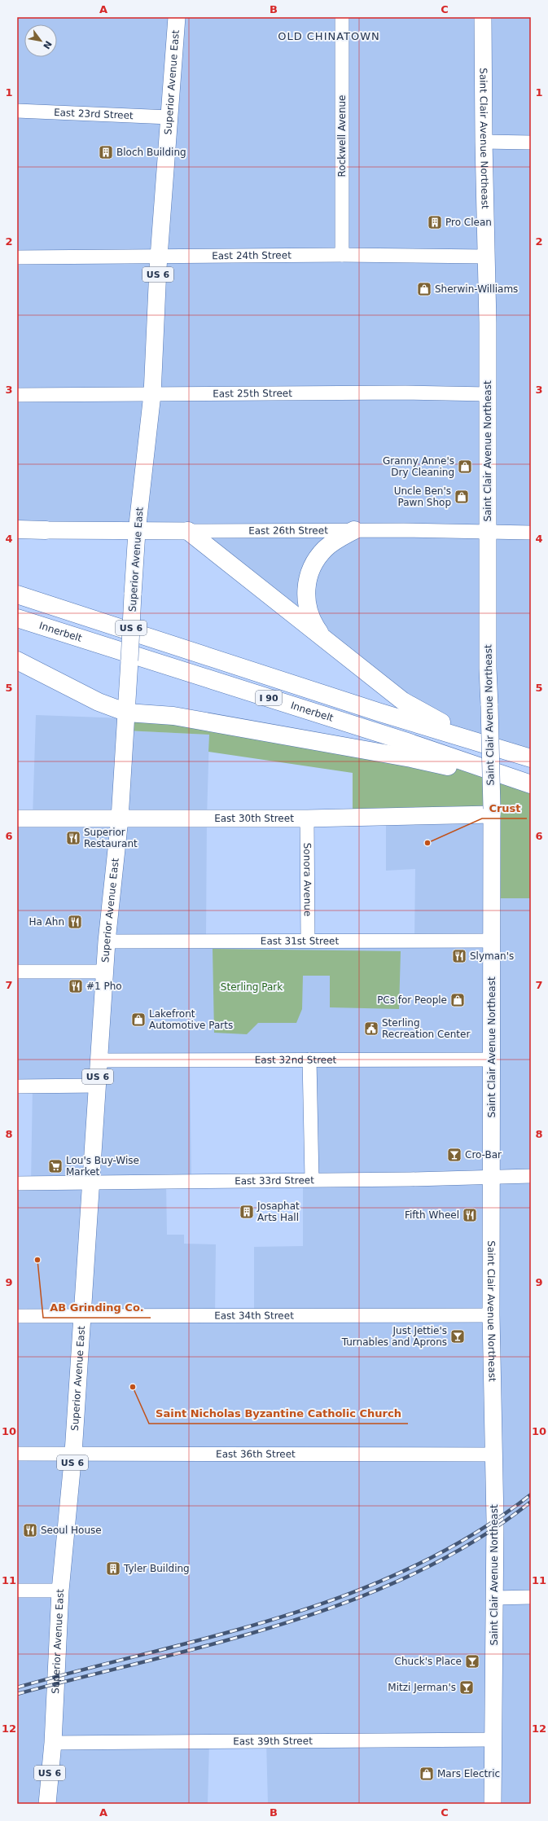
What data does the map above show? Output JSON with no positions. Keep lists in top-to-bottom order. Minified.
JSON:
{"streets":{"highway":["Innerbelt","I 90"],"main road":["Superior Avenue East","Saint Clair Avenue Northeast","US 6","East 26th Street","East 30th Street"],"street":["East 23rd Street","Rockwell Avenue","East 24th Street","East 25th Street","Sonora Avenue","East 31st Street","East 32nd Street","East 33rd Street","East 34th Street","East 36th Street","East 39th Street"]},"crossings":[["Superior Avenue East","East 23rd Street"],["Superior Avenue East","East 24th Street"],["Superior Avenue East","East 25th Street"],["Superior Avenue East","East 26th Street"],["Superior Avenue East","East 30th Street"],["Superior Avenue East","East 31st Street"],["Superior Avenue East","East 32nd Street"],["Superior Avenue East","East 33rd Street"],["Superior Avenue East","East 34th Street"],["Superior Avenue East","East 36th Street"],["Superior Avenue East","East 39th Street"],["Rockwell Avenue","East 24th Street"],["Saint Clair Avenue Northeast","East 24th Street"],["Saint Clair Avenue Northeast","East 25th Street"],["Saint Clair Avenue Northeast","East 26th Street"],["Saint Clair Avenue Northeast","East 30th Street"],["Saint Clair Avenue Northeast","East 31st Street"],["Saint Clair Avenue Northeast","East 32nd Street"],["Saint Clair Avenue Northeast","East 33rd Street"],["Saint Clair Avenue Northeast","East 34th Street"],["Saint Clair Avenue Northeast","East 36th Street"],["Saint Clair Avenue Northeast","East 39th Street"],["East 30th Street","Sonora Avenue"],["Sonora Avenue","East 31st Street"]],"districts":["OLD CHINATOWN"],"parks":["Sterling Park"],"places":{"building":["Bloch Building","Pro Clean","Josaphat Arts Hall","Tyler Building"],"shop":["Sherwin-Williams","Granny Anne's Dry Cleaning","Uncle Ben's Pawn Shop","PCs for People","Lakefront Automotive Parts","Mars Electric"],"restaurant":["Superior Restaurant","Ha Ahn","Slyman's","#1 Pho","Fifth Wheel","Seoul House"],"other":["Crust","AB Grinding Co.","Saint Nicholas Byzantine Catholic Church"],"public building":["Sterling Recreation Center"],"bar":["Cro-Bar","Just Jettie's Turnables and Aprons","Chuck's Place","Mitzi Jerman's"],"supermarket":["Lou's Buy-Wise Market"]},"north":"bottom right","grid":{"columns":["A","B","C"],"rows":["1","2","3","4","5","6","7","8","9","10","11","12"]}}
